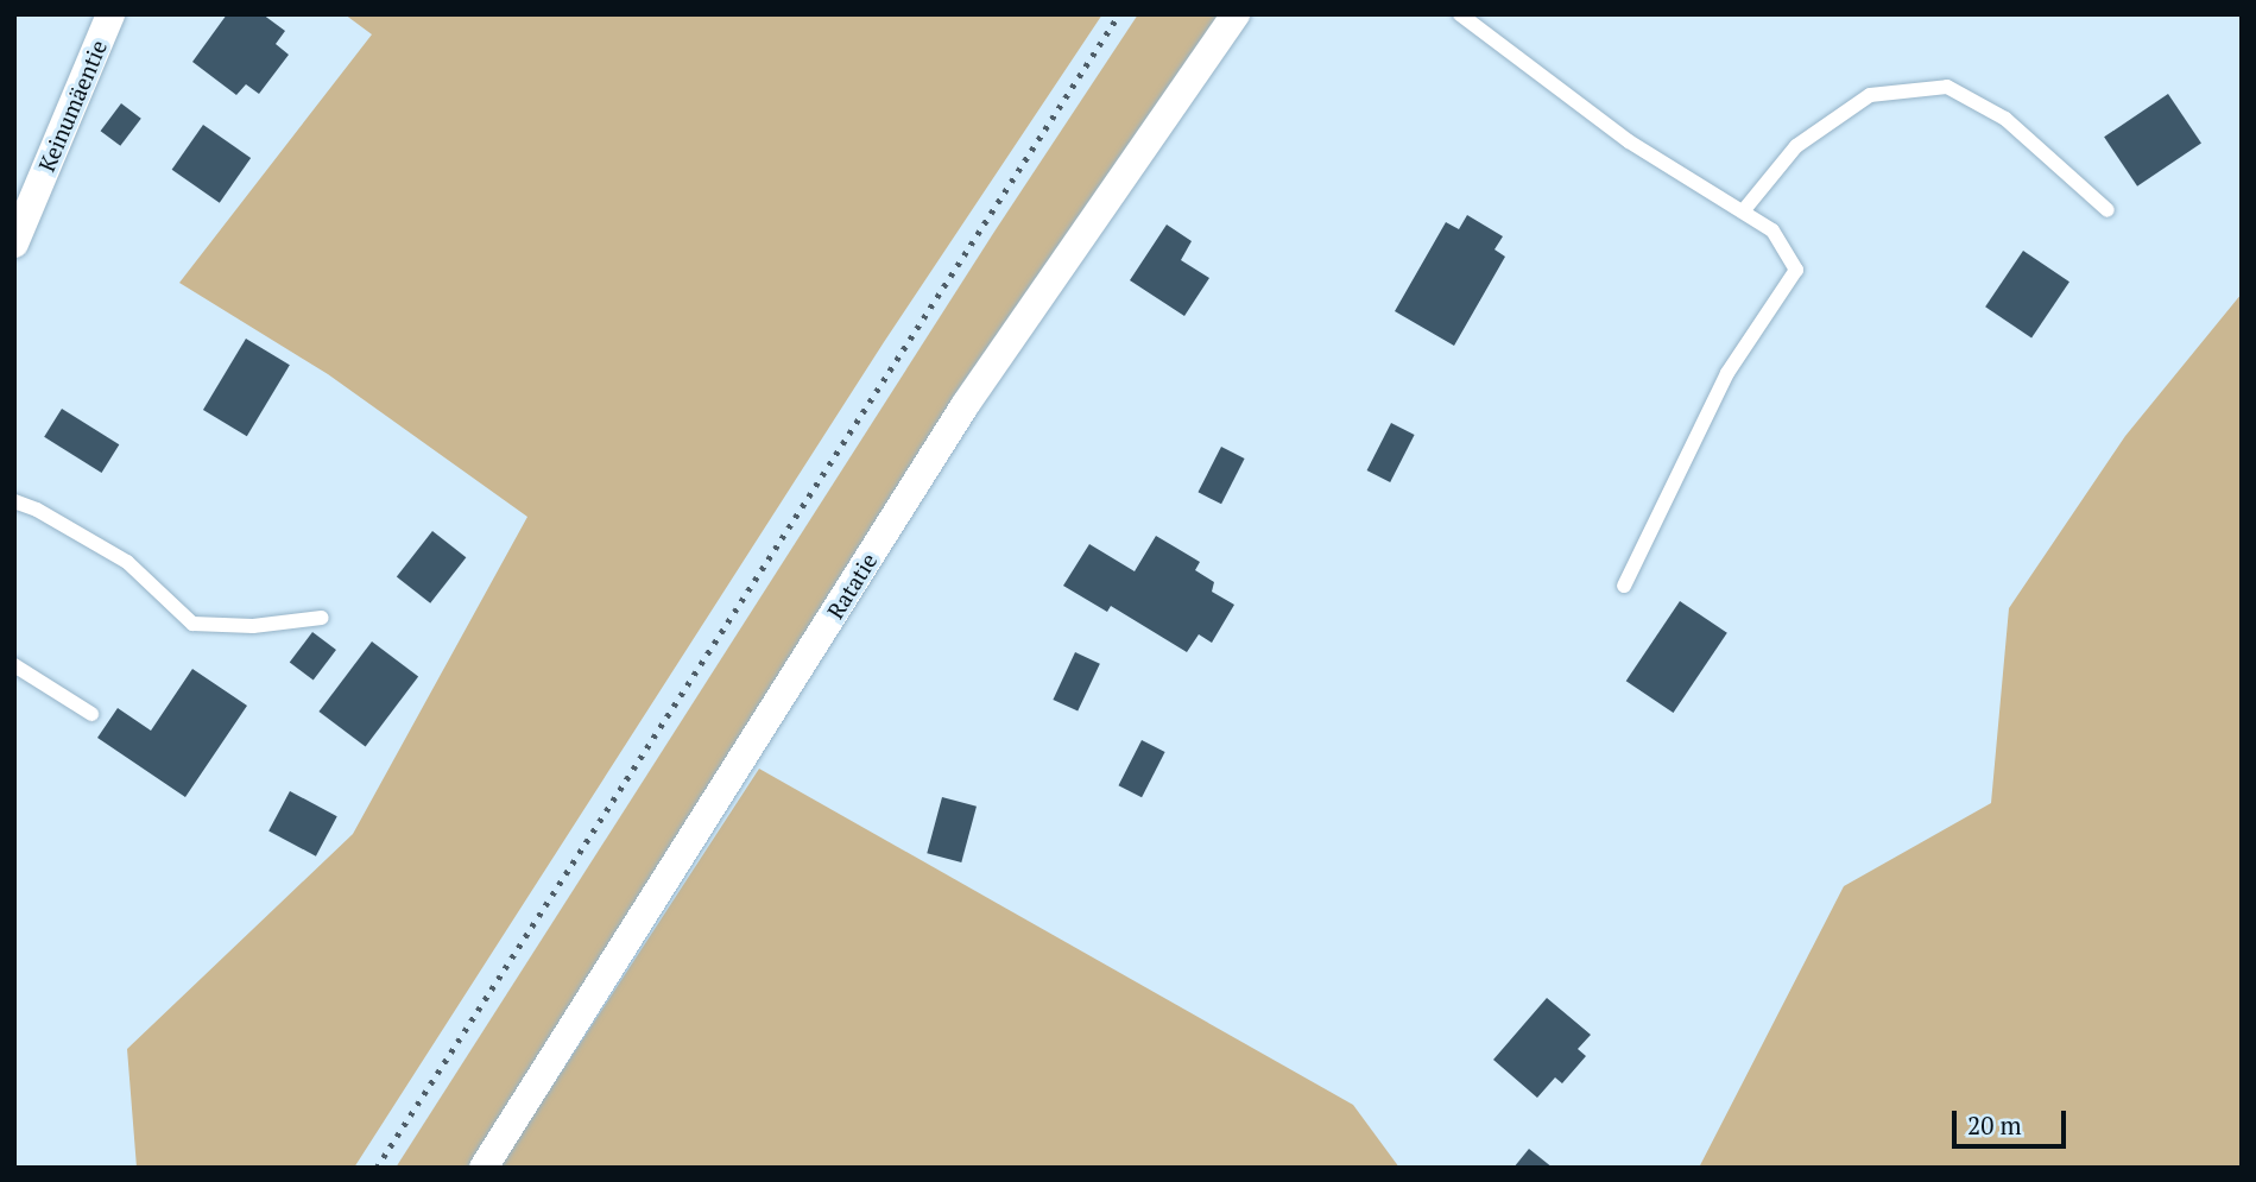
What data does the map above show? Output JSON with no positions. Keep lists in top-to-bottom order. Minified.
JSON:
{"streets":{"street":["Keinumäentie","Ratatie"]},"scale_bar":"20 m"}
